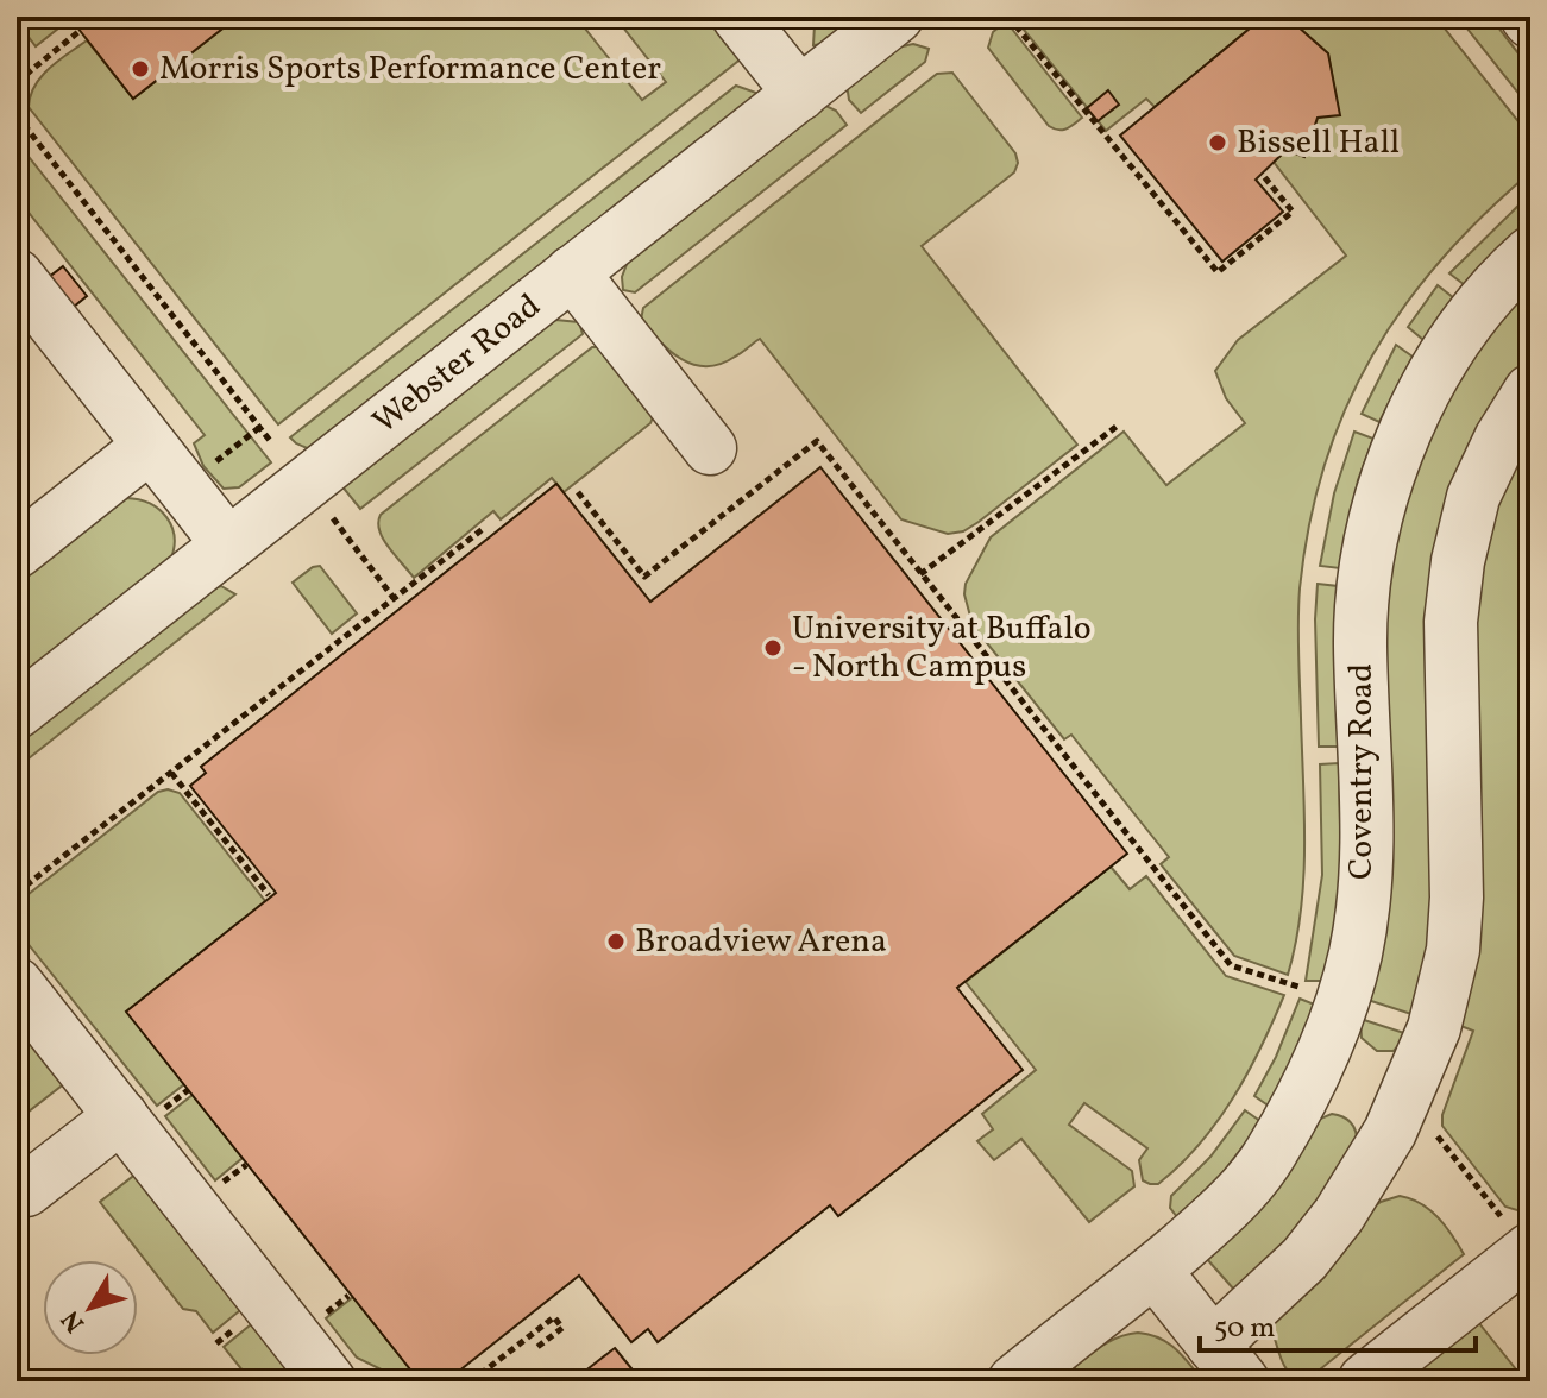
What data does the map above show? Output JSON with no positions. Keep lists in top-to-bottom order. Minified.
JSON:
{"streets":{"street":["Webster Road","Coventry Road"]},"places":["Morris Sports Performance Center","Bissell Hall","University at Buffalo - North Campus","Broadview Arena"],"scale_bar":"50 m","north":"bottom left"}
